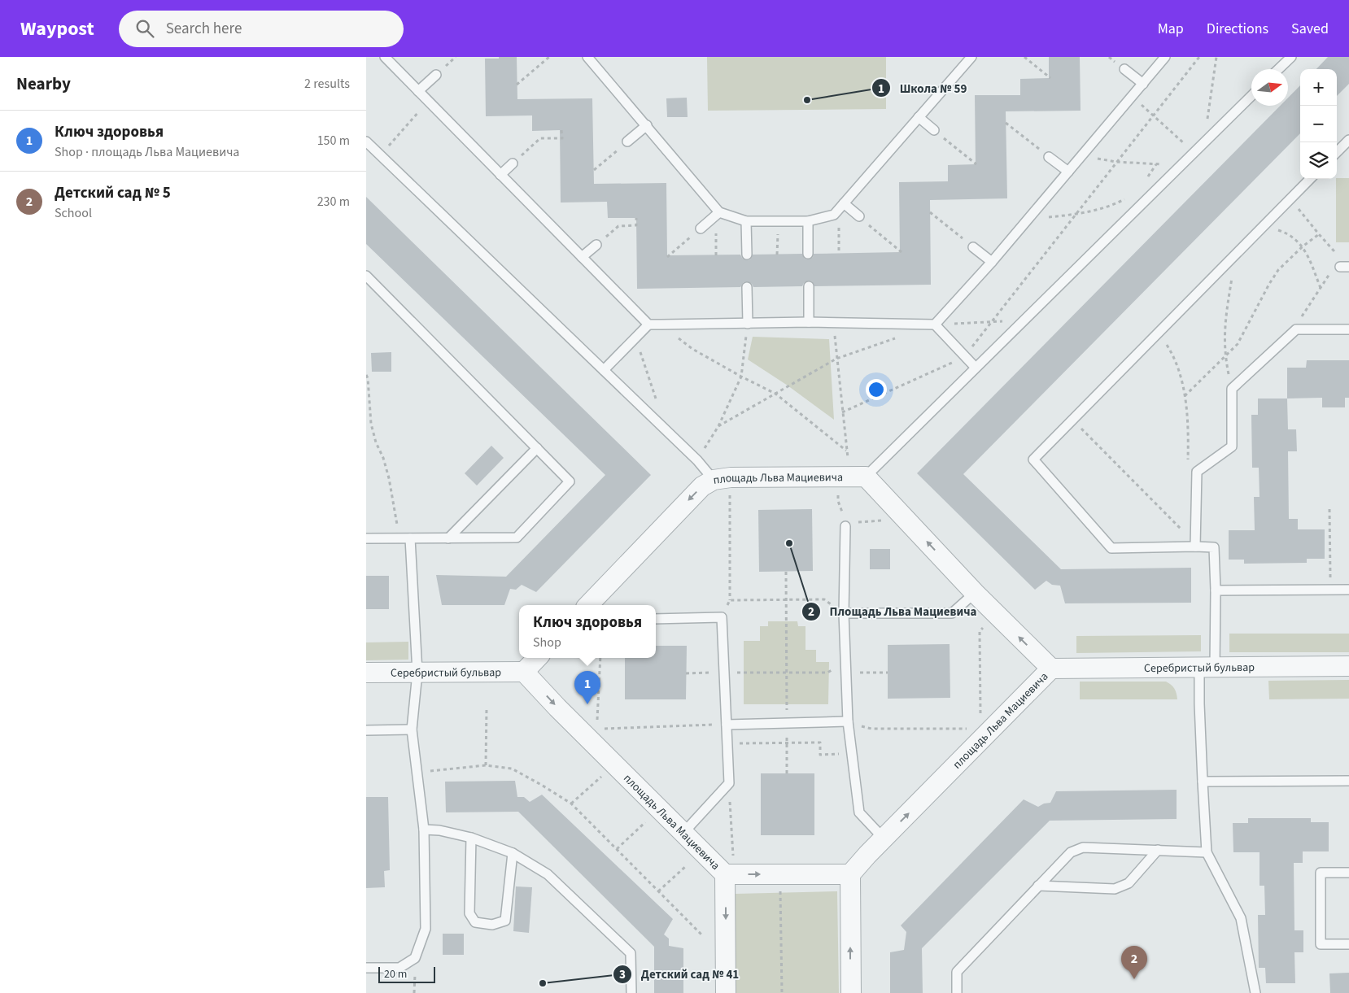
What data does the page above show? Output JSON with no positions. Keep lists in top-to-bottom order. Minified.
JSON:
{"streets":{"street":["площадь Льва Мациевича","Серебристый бульвар"]},"crossings":[["площадь Льва Мациевича","Серебристый бульвар"]],"places":["Школа № 59","Площадь Льва Мациевича","Детский сад № 41"],"scale_bar":"20 m","north":"right","page":{"header":"Waypost","search":"Search here","nav":["Map","Directions","Saved"],"heading":["Nearby","2 results"],"map_buttons":["+","−"],"list":[{"mark":"1","name":"Ключ здоровья","note":"Shop · площадь Льва Мациевича","value":"150 m"},{"mark":"2","name":"Детский сад № 5","note":"School","value":"230 m"}],"popup":["Ключ здоровья","Shop"],"pins":["1","2"],"scale":"20 m"}}
